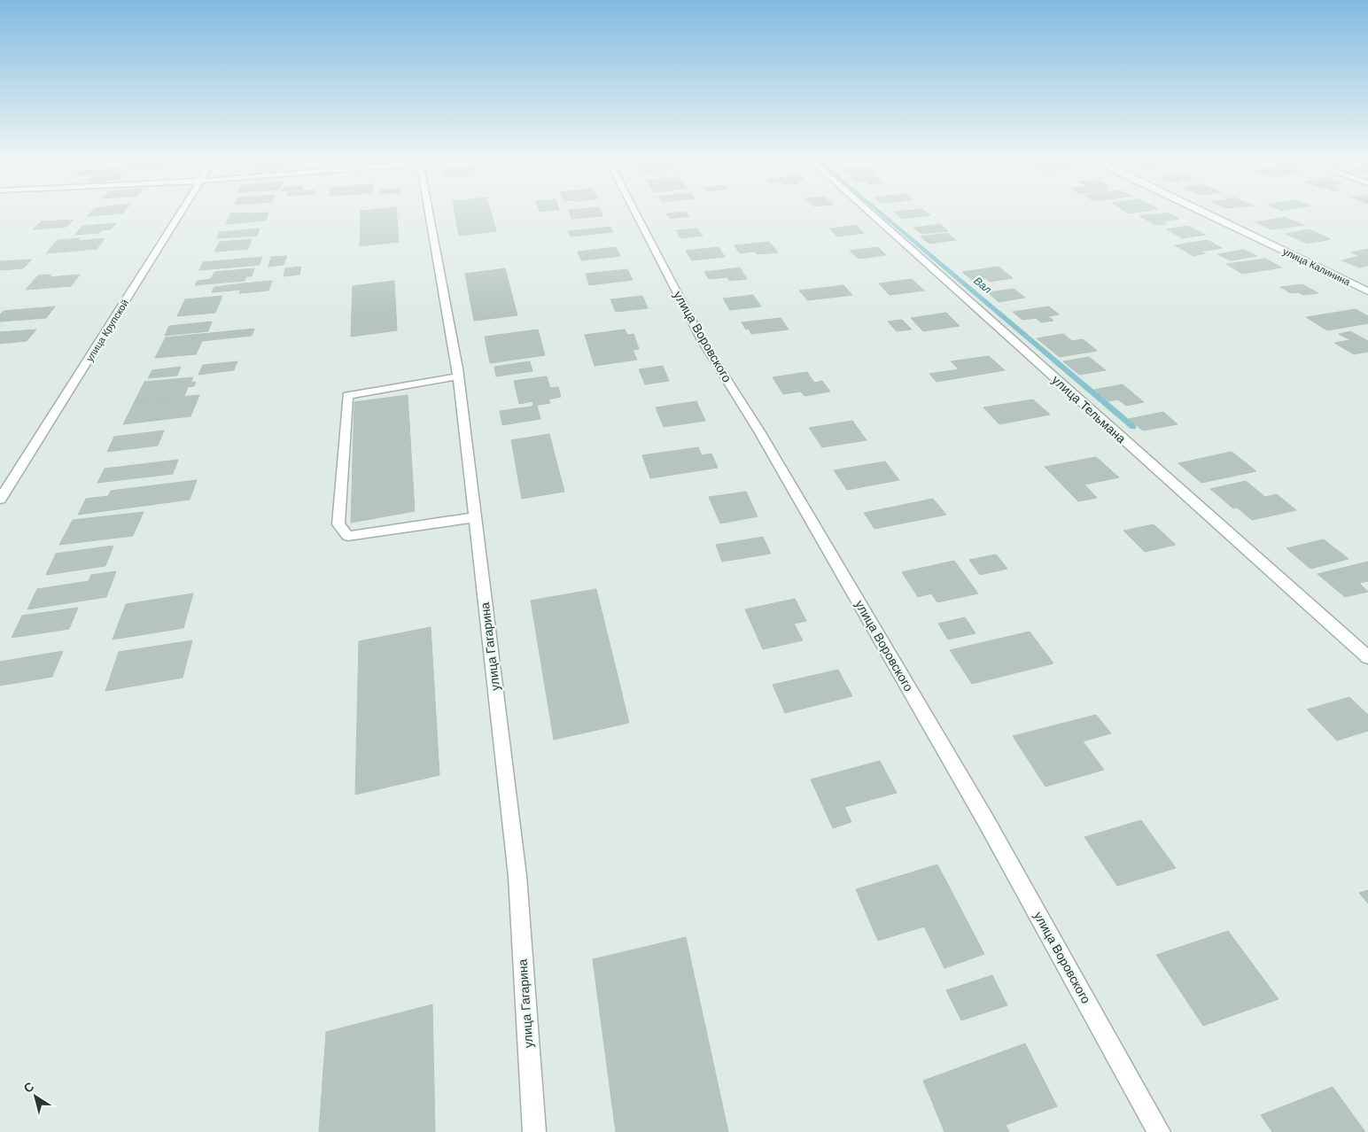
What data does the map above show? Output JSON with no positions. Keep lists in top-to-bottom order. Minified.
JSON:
{"streets":{"street":["улица Калинина","улица Крупской","улица Воровского","улица Тельмана","улица Гагарина"]},"water":["Вал"],"north":"top left"}
